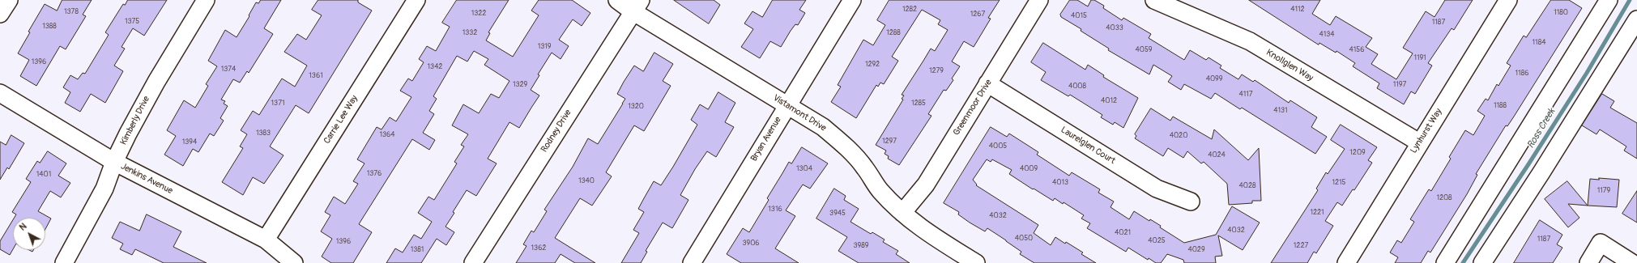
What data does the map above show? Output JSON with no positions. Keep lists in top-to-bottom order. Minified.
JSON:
{"streets":{"street":["Knollglen Way","Greenmoor Drive","Vistamont Drive","Carrie Lee Way","Kimberly Drive","Rodney Drive","Lynhurst Way","Bryan Avenue","Laurelglen Court","Jenkins Avenue"]},"crossings":[["Knollglen Way","Lynhurst Way"],["Greenmoor Drive","Vistamont Drive"],["Greenmoor Drive","Laurelglen Court"],["Vistamont Drive","Rodney Drive"],["Vistamont Drive","Bryan Avenue"],["Carrie Lee Way","Jenkins Avenue"],["Kimberly Drive","Jenkins Avenue"]],"water":["Ross Creek"],"house_numbers":["1282","4112","1378","1180","1322","1267","4015","1375","1187","1388","4033","1332","1288","4134","1184","1319","4059","4156","1191","1396","1292","1342","1374","1279","1186","1361","4099","1329","1197","4008","4117","4012","1371","1285","1188","1320","4131","1383","1364","4020","1297","1394","4005","1209","4024","1304","4009","1376","1401","1340","4013","1215","4028","1179","1208","1316","1221","3945","4032","4032","4021","4050","1187","4025","1396","3906","3989","1227","1362","1381","4029"],"north":"top left"}
